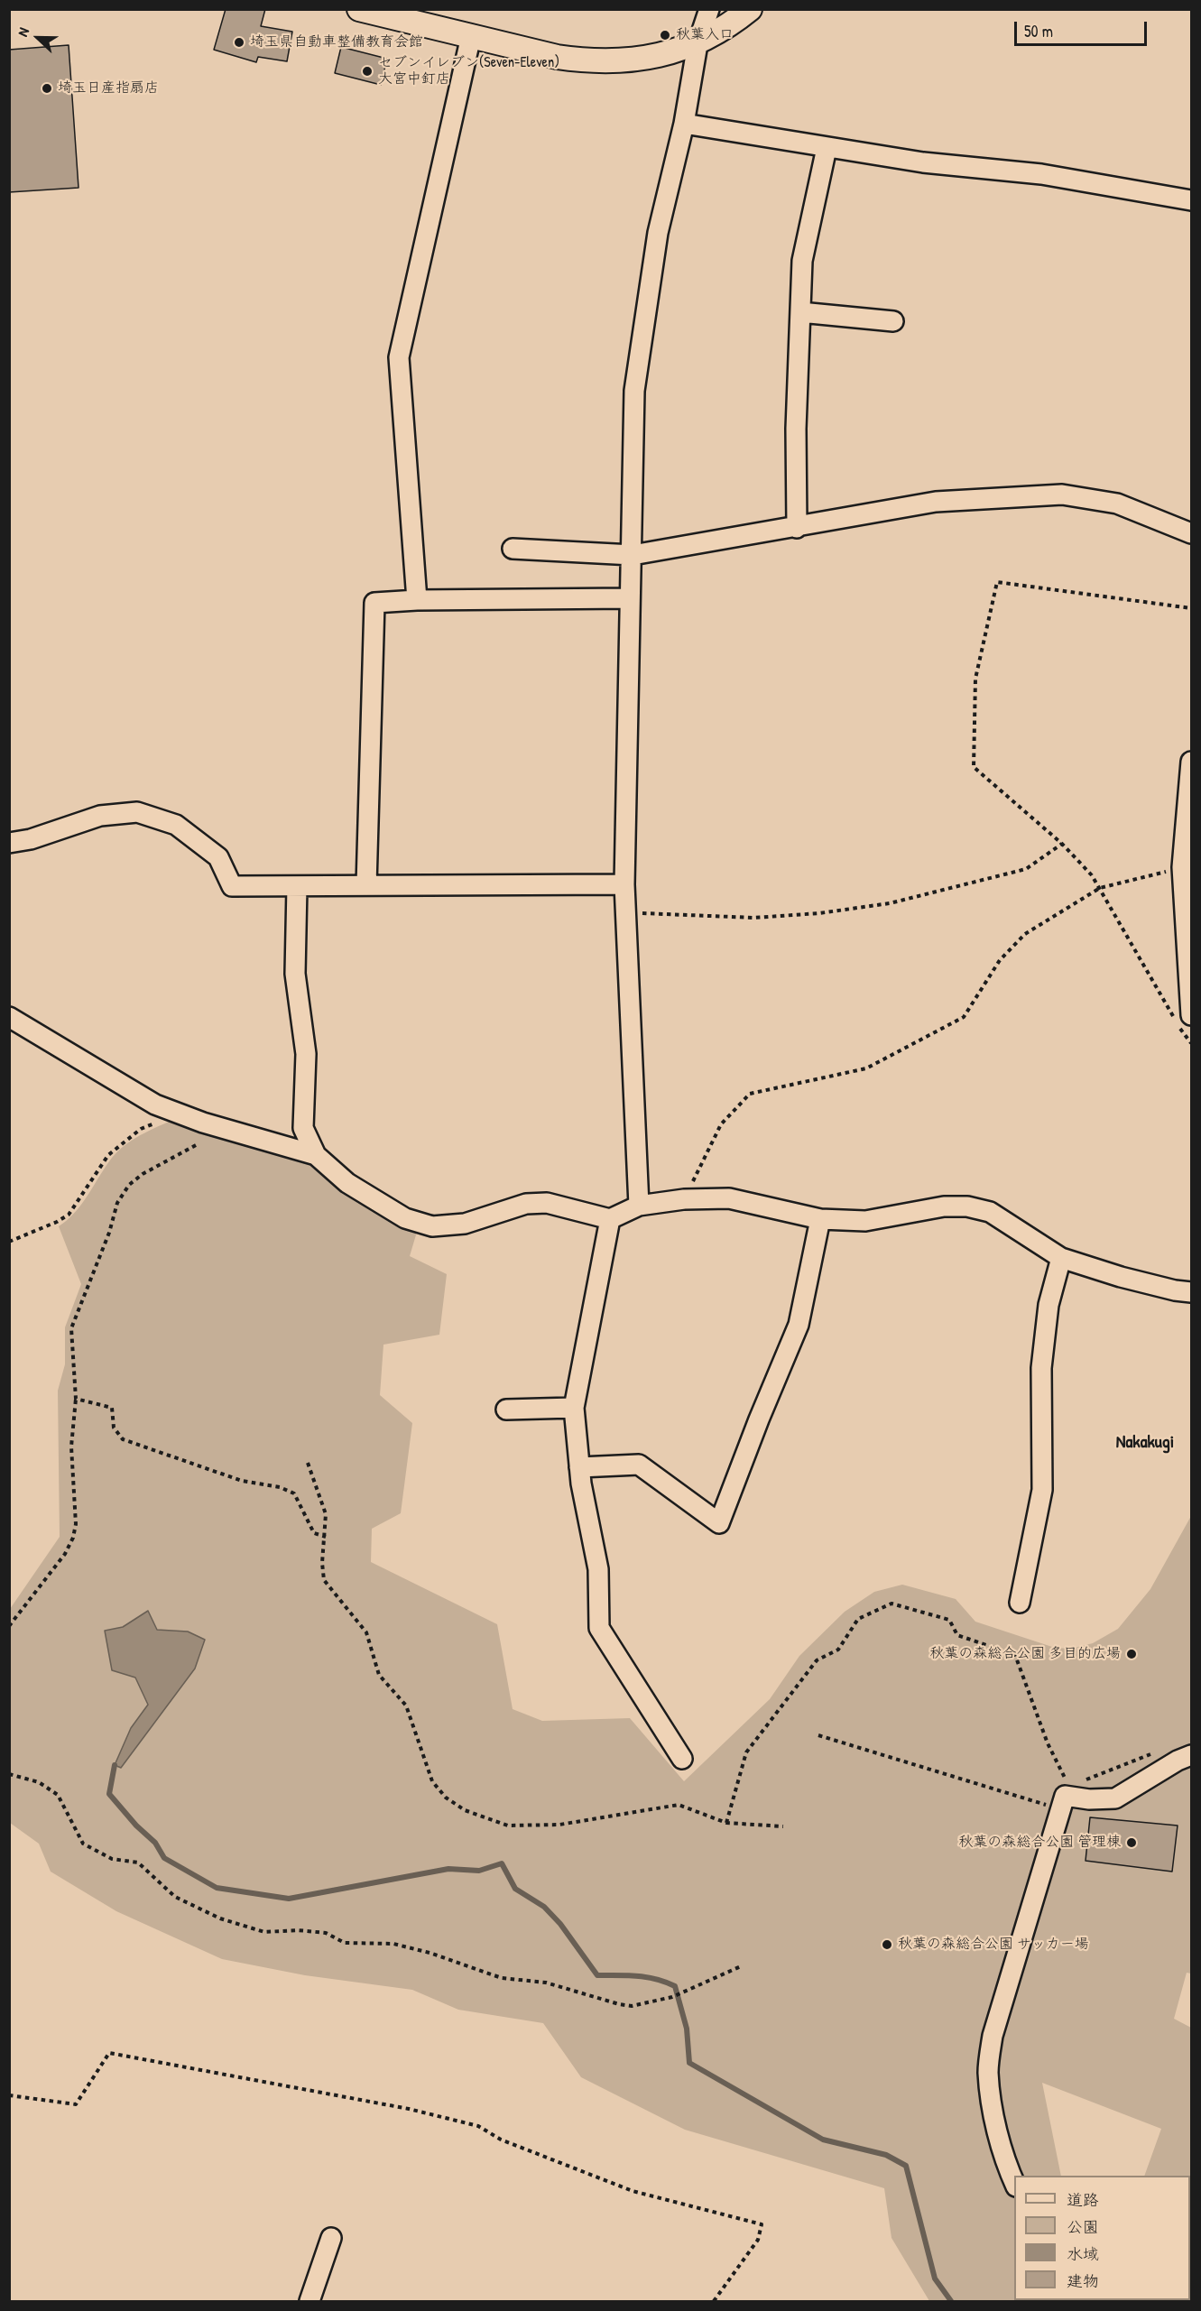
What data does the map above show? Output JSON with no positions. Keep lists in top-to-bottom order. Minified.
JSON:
{"districts":["Nakakugi"],"places":["秋葉入口","埼玉県自動車整備教育会館","セブンイレブン(Seven-Eleven) 大宮中釘店","埼玉日産指扇店","秋葉の森総合公園 多目的広場","秋葉の森総合公園 管理棟","秋葉の森総合公園 サッカー場"],"legend":["道路","公園","水域","建物"],"scale_bar":"50 m","north":"left"}
